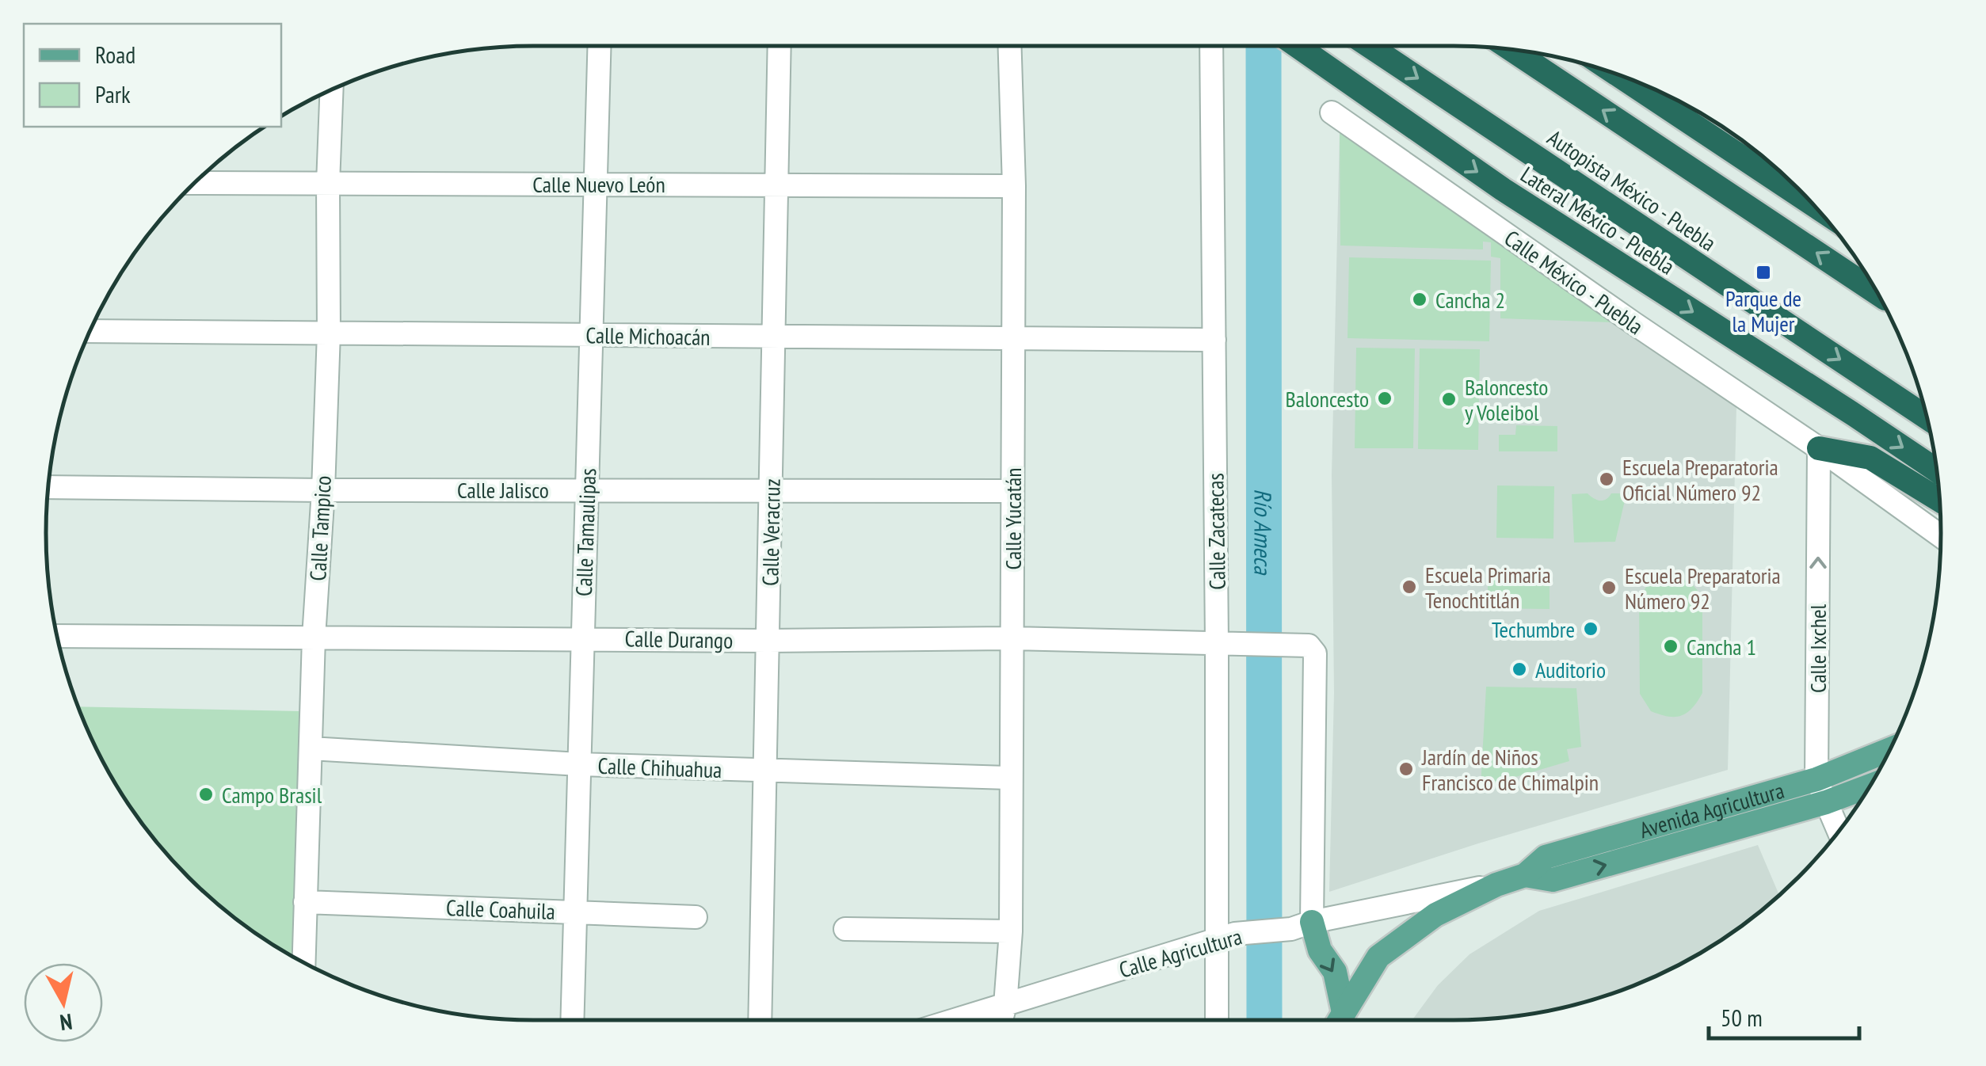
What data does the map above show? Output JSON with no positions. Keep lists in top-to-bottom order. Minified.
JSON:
{"streets":{"highway":["Autopista México - Puebla","Lateral México - Puebla"],"main road":["Avenida Agricultura"],"street":["Calle Nuevo León","Calle México - Puebla","Calle Michoacán","Calle Jalisco","Calle Yucatán","Calle Tampico","Calle Zacatecas","Calle Tamaulipas","Calle Veracruz","Calle Durango","Calle Ixchel","Calle Chihuahua","Calle Coahuila","Calle Agricultura"]},"crossings":[["Calle Nuevo León","Calle Yucatán"],["Calle Nuevo León","Calle Tampico"],["Calle Nuevo León","Calle Tamaulipas"],["Calle Nuevo León","Calle Veracruz"],["Calle México - Puebla","Calle Ixchel"],["Calle Michoacán","Calle Yucatán"],["Calle Michoacán","Calle Tampico"],["Calle Michoacán","Calle Zacatecas"],["Calle Michoacán","Calle Tamaulipas"],["Calle Michoacán","Calle Veracruz"],["Calle Jalisco","Calle Yucatán"],["Calle Jalisco","Calle Tampico"],["Calle Jalisco","Calle Tamaulipas"],["Calle Jalisco","Calle Veracruz"],["Calle Yucatán","Calle Durango"],["Calle Yucatán","Calle Chihuahua"],["Calle Yucatán","Calle Agricultura"],["Calle Tampico","Calle Durango"],["Calle Tampico","Calle Chihuahua"],["Calle Tampico","Calle Coahuila"],["Calle Zacatecas","Calle Durango"],["Calle Zacatecas","Calle Agricultura"],["Calle Tamaulipas","Calle Durango"],["Calle Tamaulipas","Calle Chihuahua"],["Calle Tamaulipas","Calle Coahuila"],["Calle Veracruz","Calle Durango"],["Calle Veracruz","Calle Chihuahua"],["Calle Durango","Calle Agricultura"],["Calle Ixchel","Avenida Agricultura"],["Avenida Agricultura","Calle Agricultura"]],"one_way":["Calle Ixchel"],"water":["Río Ameca"],"places":{"transit":["Parque de la Mujer"],"other":["Cancha 2","Baloncesto","Baloncesto y Voleibol","Escuela Preparatoria Oficial Número 92","Escuela Primaria Tenochtitlán","Escuela Preparatoria Número 92","Techumbre","Cancha 1","Auditorio","Jardín de Niños Francisco de Chimalpin","Campo Brasil"]},"legend":["Road","Park"],"scale_bar":"50 m","north":"bottom"}
